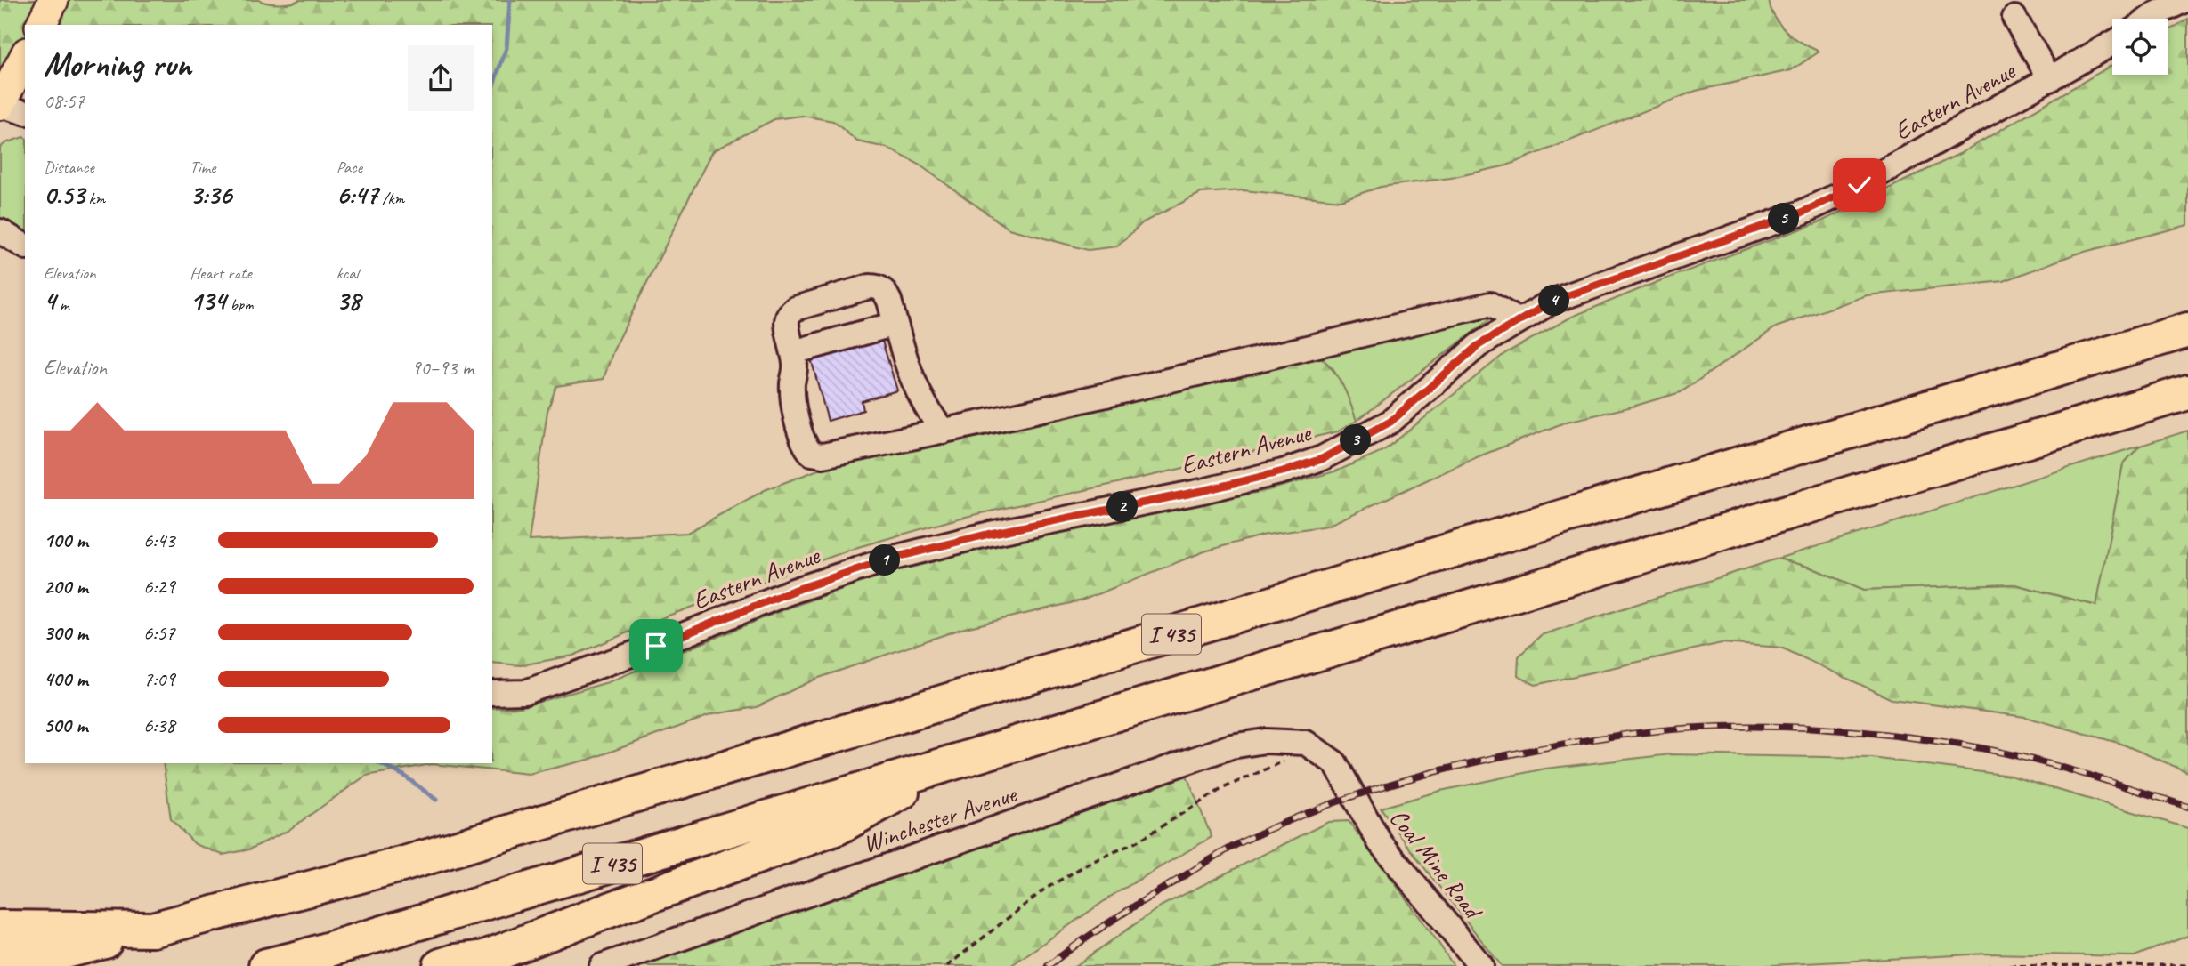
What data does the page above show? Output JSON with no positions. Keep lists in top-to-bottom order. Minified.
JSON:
{"streets":{"highway":["I 435"],"street":["Eastern Avenue","Winchester Avenue","Coal Mine Road"]},"crossings":[["Winchester Avenue","Coal Mine Road"]],"page":{"heading":["Morning run","08:57"],"stats":[["Distance","0.53 km"],["Time","3:36"],["Pace","6:47 /km"],["Elevation","4 m"],["Heart rate","134 bpm"],["kcal","38"]],"pins":["5","4","3","2","1"],"chart":["Elevation","90–93 m"],"list":[{"name":"100 m","note":"6:43"},{"name":"200 m","note":"6:29"},{"name":"300 m","note":"6:57"},{"name":"400 m","note":"7:09"},{"name":"500 m","note":"6:38"}]}}
